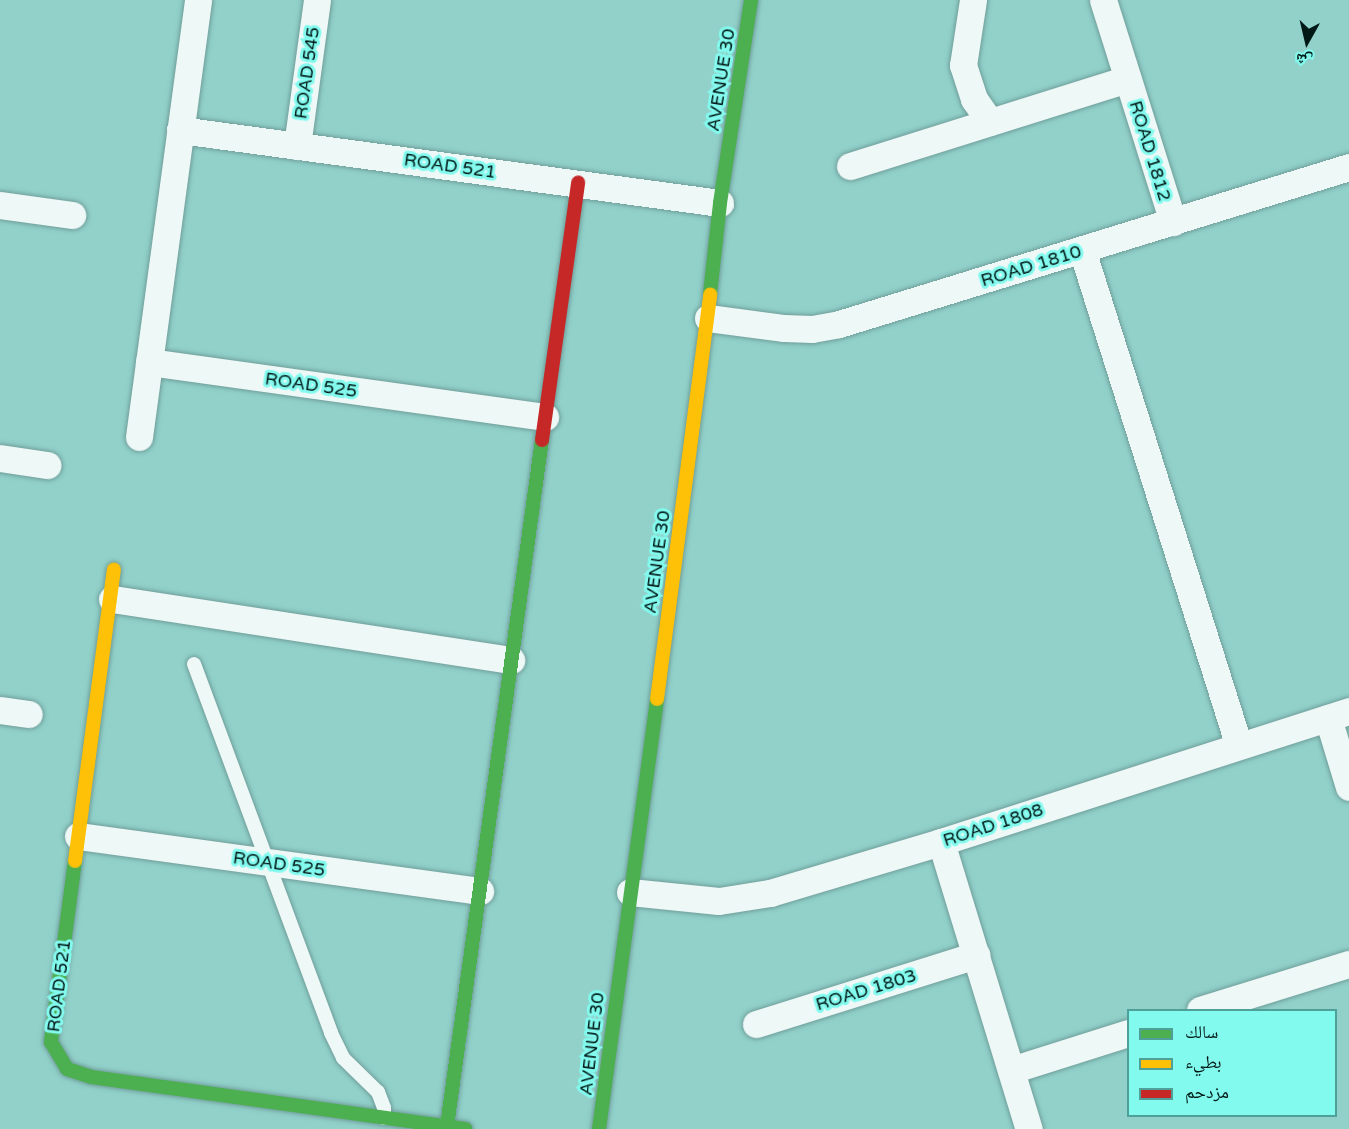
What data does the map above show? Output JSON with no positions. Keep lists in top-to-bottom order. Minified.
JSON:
{"streets":{"street":["ROAD 545","AVENUE 30","ROAD 1812","ROAD 521","ROAD 1810","ROAD 525","ROAD 1808","ROAD 1803"]},"crossings":[["ROAD 545","ROAD 521"],["AVENUE 30","ROAD 521"],["AVENUE 30","ROAD 1810"],["AVENUE 30","ROAD 1808"],["ROAD 1812","ROAD 1810"],["ROAD 521","ROAD 525"]],"legend":["سالك","بطيء","مزدحم"],"north":"bottom"}
